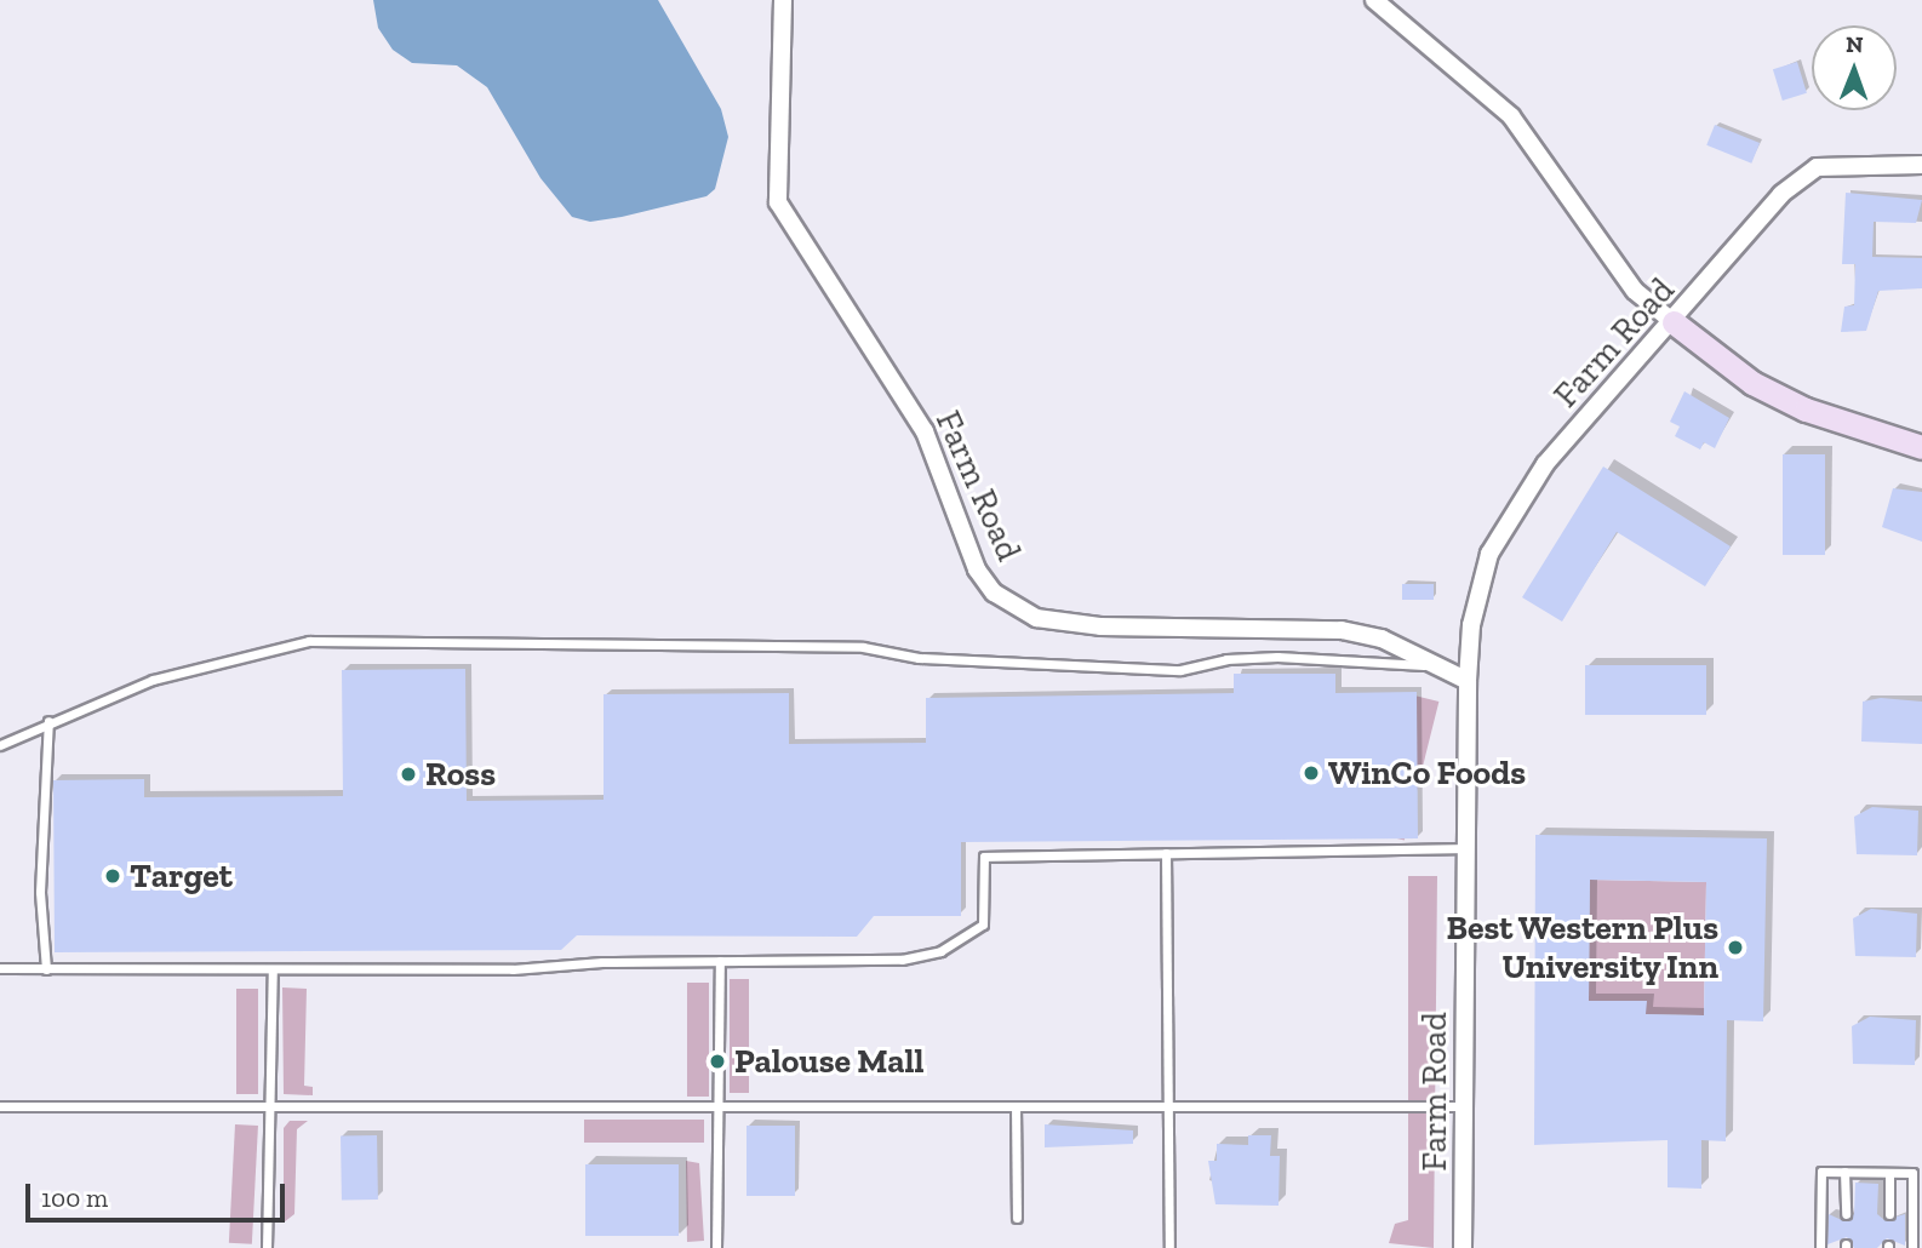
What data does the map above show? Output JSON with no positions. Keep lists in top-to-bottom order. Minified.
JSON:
{"streets":{"street":["Farm Road"]},"places":["WinCo Foods","Ross","Target","Best Western Plus University Inn","Palouse Mall"],"scale_bar":"100 m","north":"top"}
